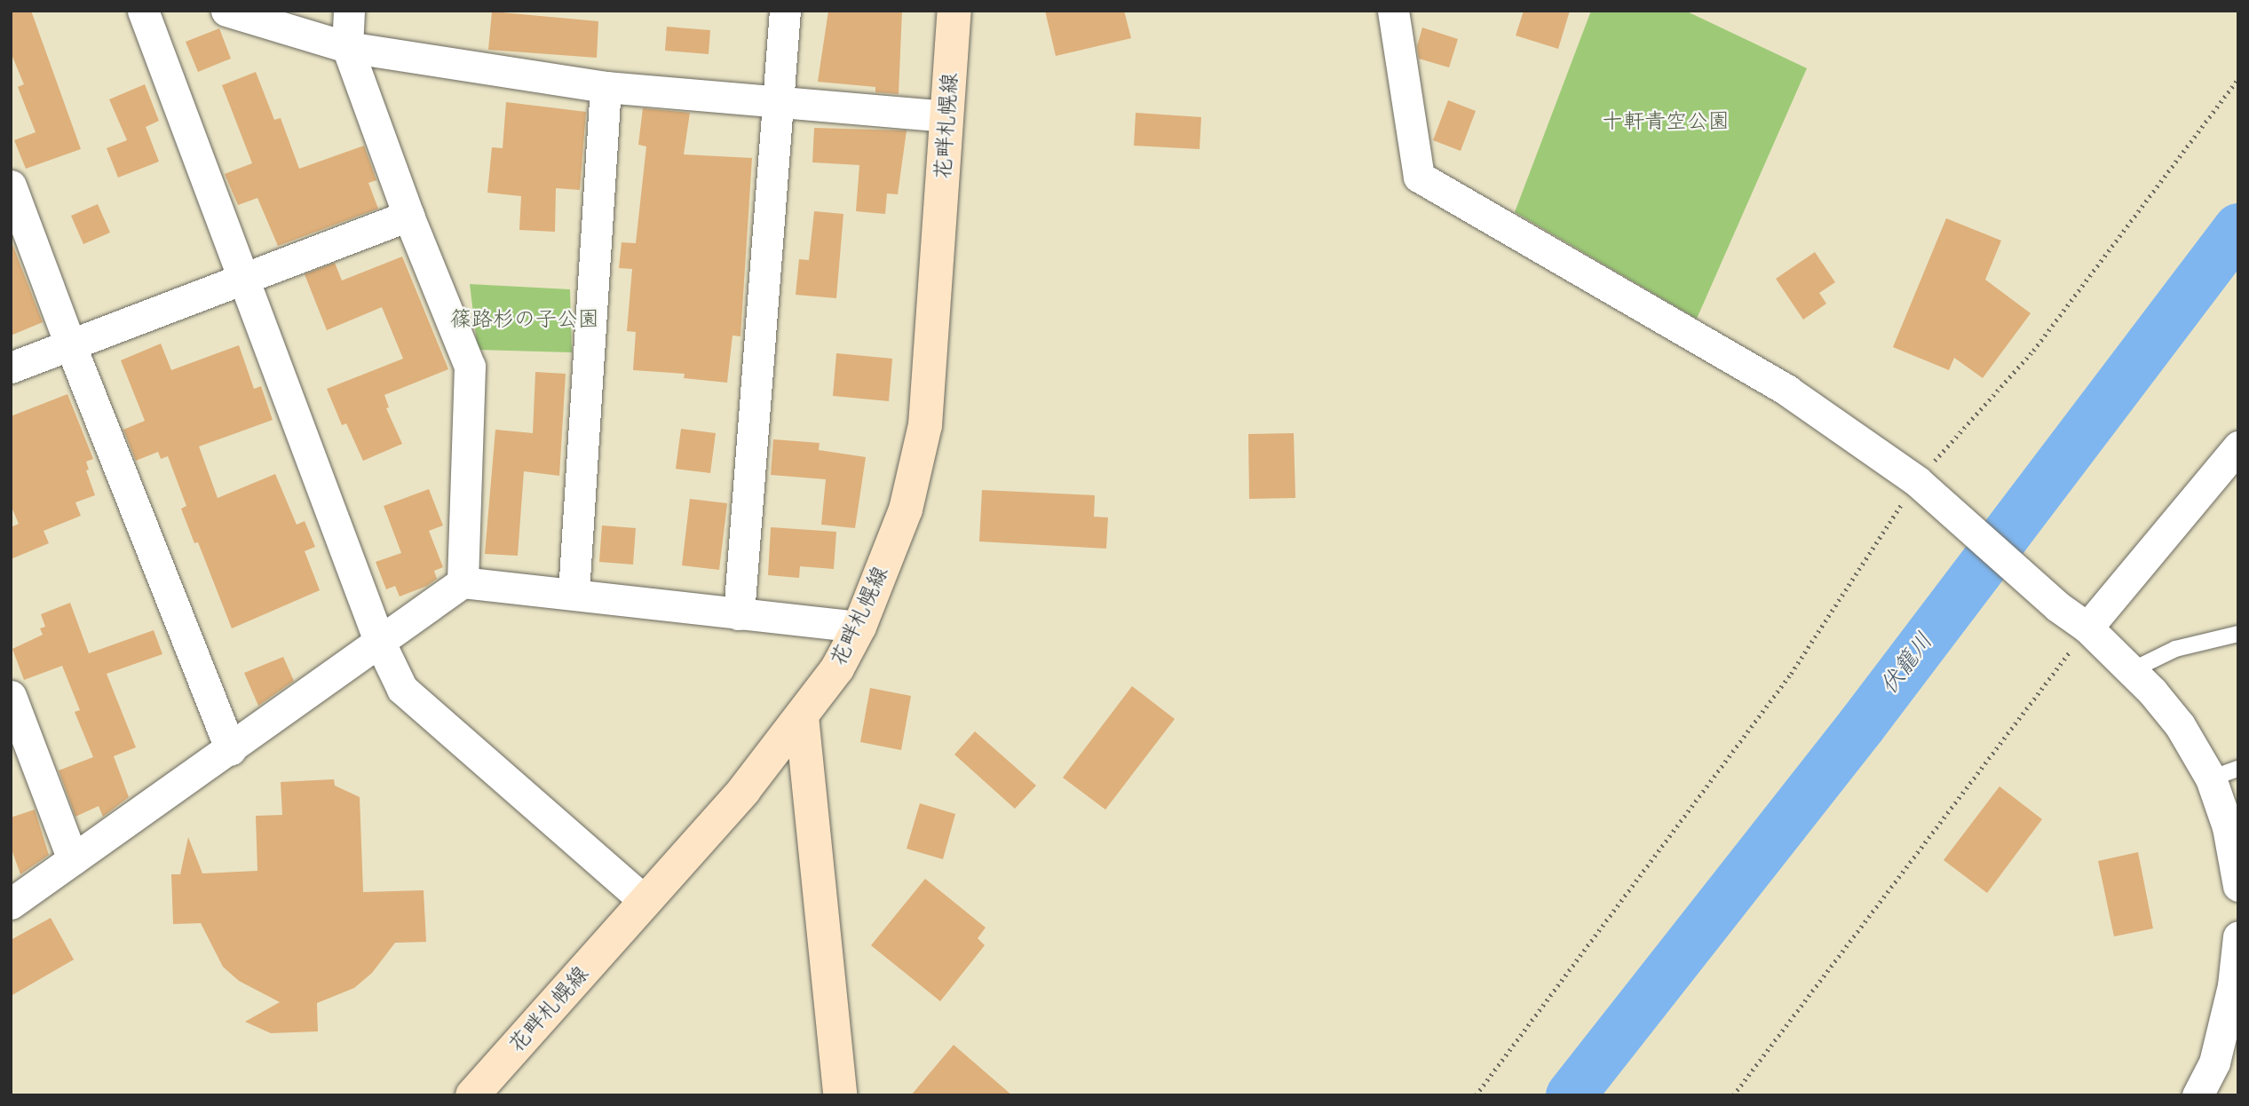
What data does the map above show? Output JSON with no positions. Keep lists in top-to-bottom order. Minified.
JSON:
{"streets":{"main road":["花畔札幌線"]},"water":["伏籠川"],"parks":["十軒青空公園","篠路杉の子公園"]}
